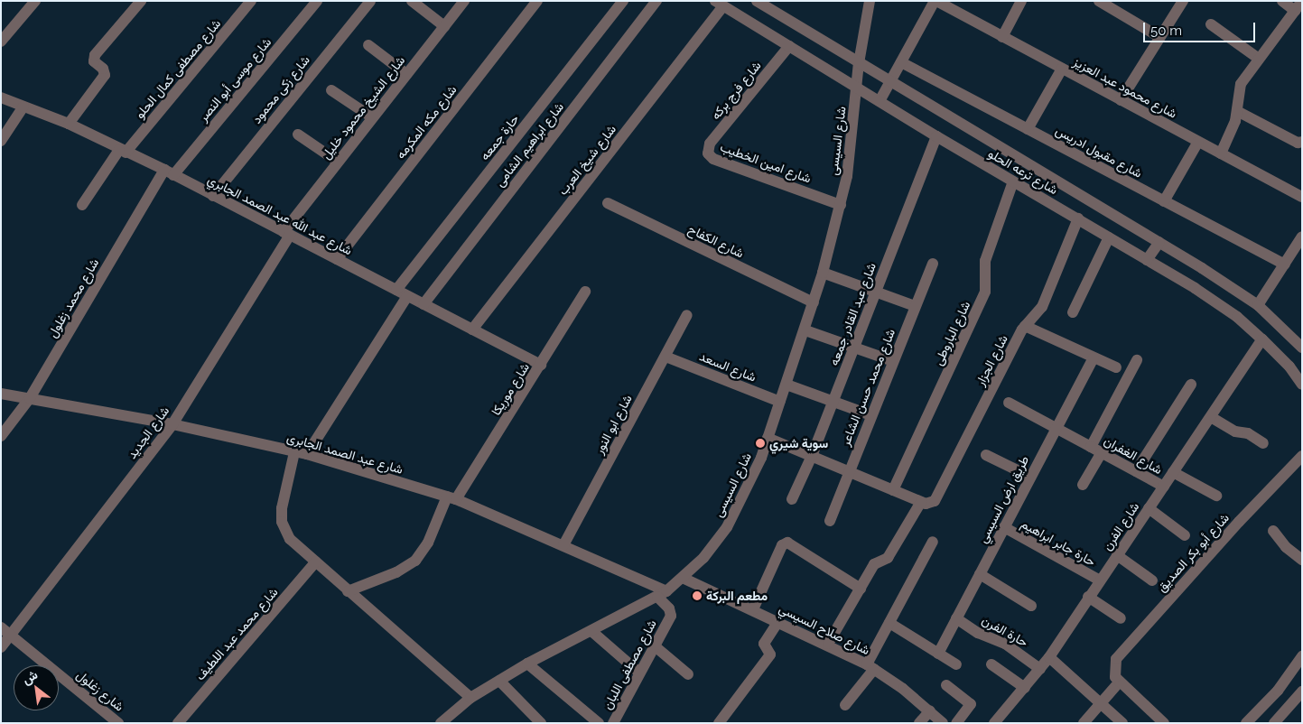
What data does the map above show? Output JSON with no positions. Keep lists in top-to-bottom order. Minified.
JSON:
{"streets":{"street":["شارع مصطفى كمال الحلو","شارع موسى أبو النصر","شارع محمود عبد العزيز","شارع زكى محمود","شارع فرج بركه","شارع الشيخ محمود خليل","شارع مكه المكرمه","حارة جمعه","شارع السيسى","شارع ابراهيم الشامى","شارع مقبول ادريس","شارع شيخ العرب","شارع امين الخطيب","شارع ترعه الحلو","شارع عبد الله عبد الصمد الجابري","شارع الكفاح","شارع محمد زغلول","شارع عبد القادر جمعه","شارع الباروطى","شارع الجزار","شارع السعد","شارع محمد حسن الشاعر","شارع موريكا","شارع ابو النور","شارع الجديد","شارع عبد الصمد الجابرى","شارع الغفران","طريق ارض السيسي","شارع الفرن","حارة جابر ابراهيم","شارع أبو بكر الصديق","شارع صلاح السيسي","حارة الفرن","شارع محمد عبد اللطيف","شارع مصطفى اللبان","شارع زغلول"]},"crossings":[["شارع مصطفى كمال الحلو","شارع عبد الله عبد الصمد الجابري"],["شارع موسى أبو النصر","شارع عبد الله عبد الصمد الجابري"],["شارع موسى أبو النصر","شارع محمد زغلول"],["شارع زكى محمود","شارع عبد الله عبد الصمد الجابري"],["شارع فرج بركه","شارع امين الخطيب"],["شارع فرج بركه","شارع ترعه الحلو"],["شارع الشيخ محمود خليل","شارع عبد الله عبد الصمد الجابري"],["شارع الشيخ محمود خليل","شارع الجديد"],["شارع مكه المكرمه","شارع عبد الله عبد الصمد الجابري"],["حارة جمعه","شارع عبد الله عبد الصمد الجابري"],["شارع السيسى","شارع امين الخطيب"],["شارع السيسى","شارع ترعه الحلو"],["شارع السيسى","شارع الكفاح"],["شارع السيسى","شارع السعد"],["شارع السيسى","شارع عبد الصمد الجابرى"],["شارع السيسى","شارع صلاح السيسي"],["شارع السيسى","شارع مصطفى اللبان"],["شارع ابراهيم الشامى","شارع عبد الله عبد الصمد الجابري"],["شارع شيخ العرب","شارع ترعه الحلو"],["شارع شيخ العرب","شارع عبد الله عبد الصمد الجابري"],["شارع ترعه الحلو","شارع عبد القادر جمعه"],["شارع ترعه الحلو","شارع الباروطى"],["شارع ترعه الحلو","شارع الجزار"],["شارع ترعه الحلو","شارع الفرن"],["شارع عبد الله عبد الصمد الجابري","شارع محمد زغلول"],["شارع عبد الله عبد الصمد الجابري","شارع موريكا"],["شارع عبد الله عبد الصمد الجابري","شارع الجديد"],["شارع محمد زغلول","شارع عبد الصمد الجابرى"],["شارع السعد","شارع ابو النور"],["شارع موريكا","شارع عبد الصمد الجابرى"],["شارع ابو النور","شارع عبد الصمد الجابرى"],["شارع الجديد","شارع عبد الصمد الجابرى"],["شارع الجديد","شارع زغلول"],["شارع عبد الصمد الجابرى","شارع مصطفى اللبان"],["شارع الغفران","طريق ارض السيسي"],["شارع الغفران","شارع الفرن"],["طريق ارض السيسي","حارة جابر ابراهيم"],["طريق ارض السيسي","حارة الفرن"],["شارع الفرن","حارة جابر ابراهيم"],["شارع الفرن","حارة الفرن"]],"places":["سوية شيري","مطعم البركة"],"scale_bar":"50 m","north":"top left"}
